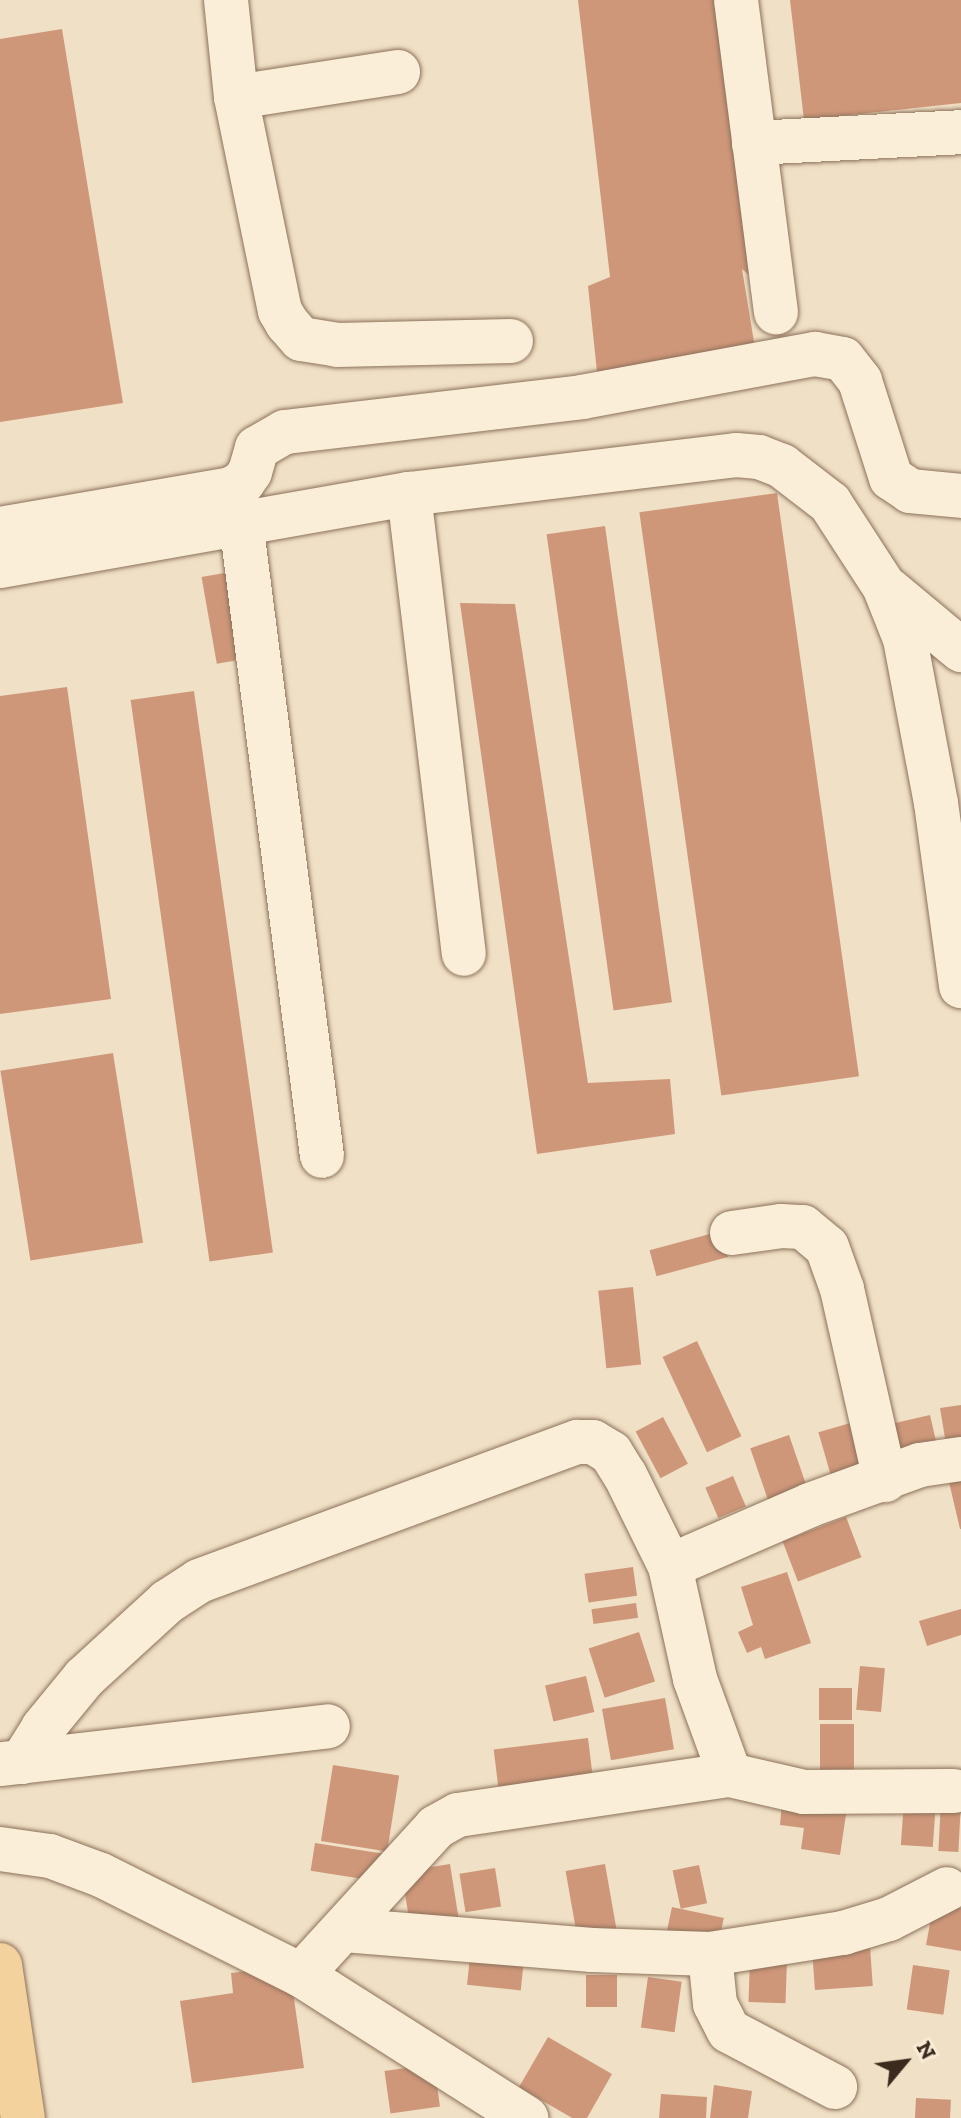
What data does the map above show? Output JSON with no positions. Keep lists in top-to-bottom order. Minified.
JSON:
{"north":"top right"}
